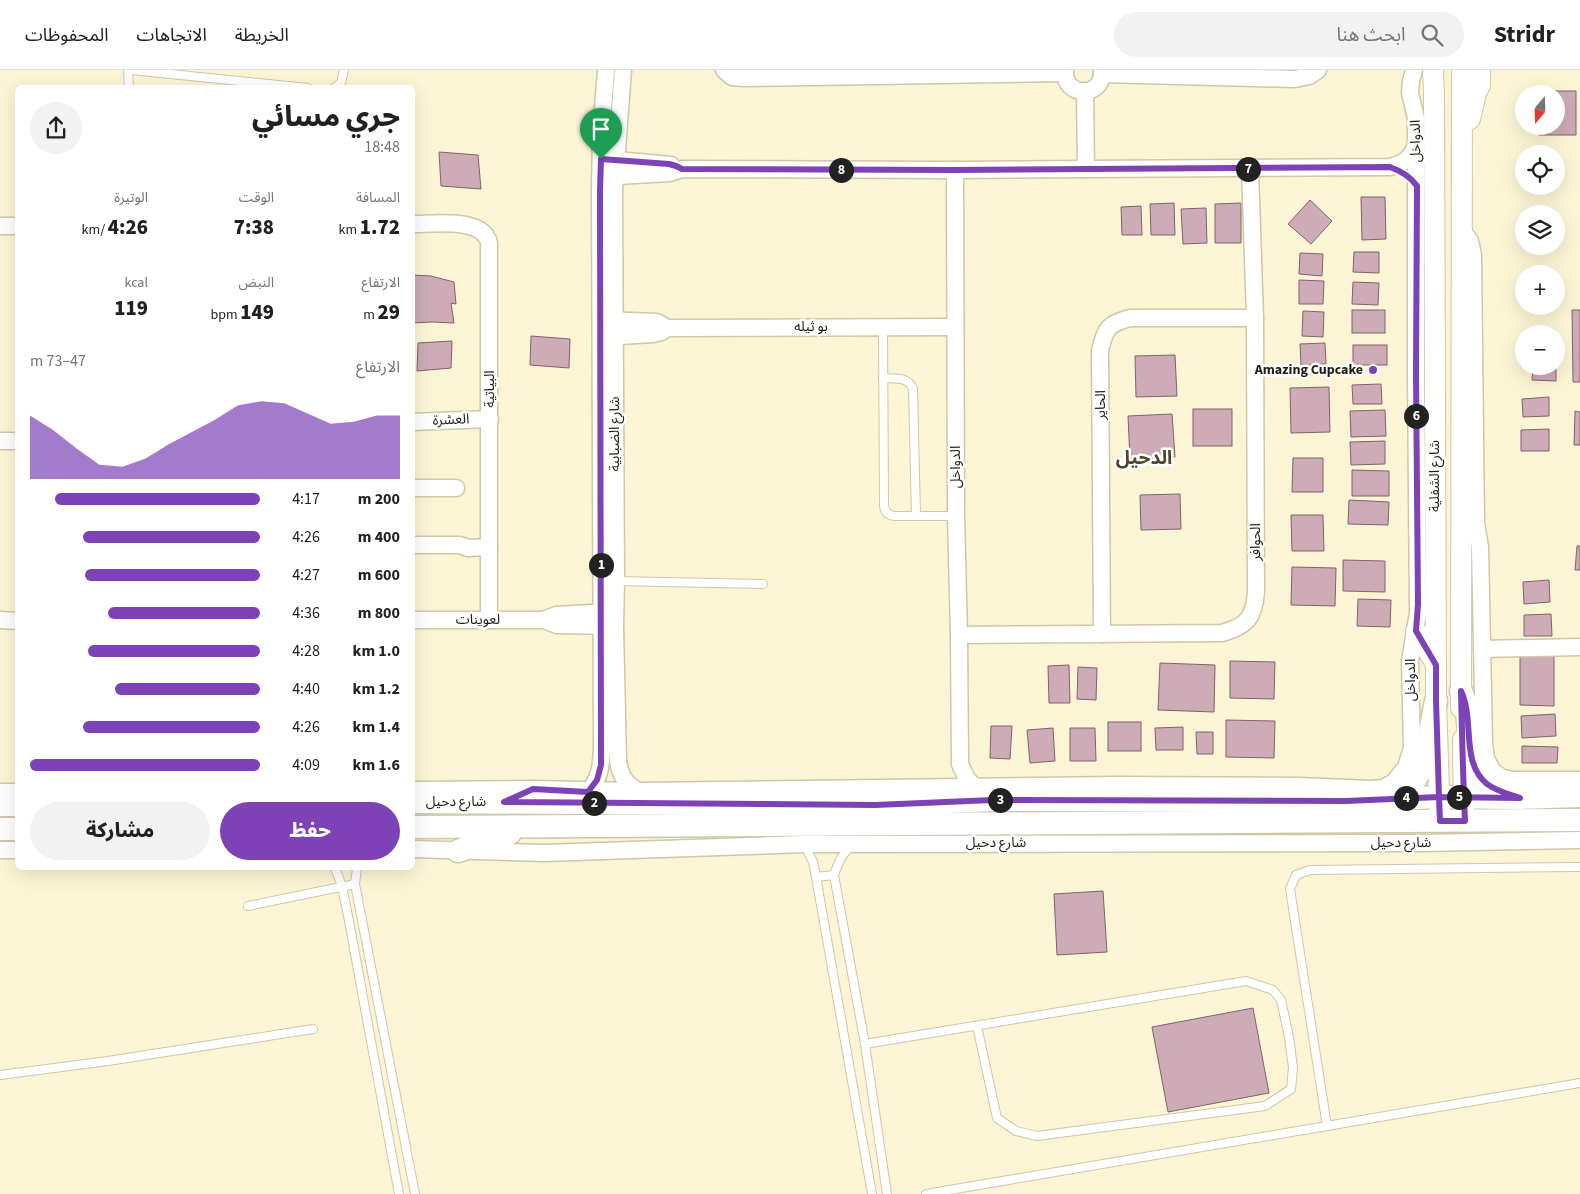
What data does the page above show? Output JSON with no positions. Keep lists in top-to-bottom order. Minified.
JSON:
{"streets":{"main road":["شارع دحيل"],"street":["الدواخل","بو ثيله","البياتية","الحاير","العشرة","شارع الضبابية","شارع الشفلية","الحوافر","لعوينات"]},"crossings":[["الدواخل","بو ثيله"],["الدواخل","الحوافر"],["الدواخل","شارع دحيل"],["بو ثيله","شارع الضبابية"],["البياتية","العشرة"],["البياتية","لعوينات"],["الحاير","الحوافر"],["شارع الضبابية","لعوينات"],["شارع الضبابية","شارع دحيل"],["شارع الشفلية","شارع دحيل"]],"districts":["الدحيل"],"places":["Amazing Cupcake"],"north":"bottom","page":{"header":"Stridr","search":"ابحث هنا","nav":["الخريطة","الاتجاهات","المحفوظات"],"map_buttons":["+","−"],"heading":["جري مسائي","18:48"],"pins":["7","8","6","1","5","4","3","2"],"stats":[["المسافة","1.72 km"],["الوقت","7:38"],["الوتيرة","4:26 /km"],["الارتفاع","29 m"],["النبض","149 bpm"],["kcal","119"]],"chart":["الارتفاع","47–73 m"],"list":[{"name":"200 m","note":"4:17"},{"name":"400 m","note":"4:26"},{"name":"600 m","note":"4:27"},{"name":"800 m","note":"4:36"},{"name":"1.0 km","note":"4:28"},{"name":"1.2 km","note":"4:40"},{"name":"1.4 km","note":"4:26"},{"name":"1.6 km","note":"4:09"}],"buttons":["حفظ","مشاركة"]}}
